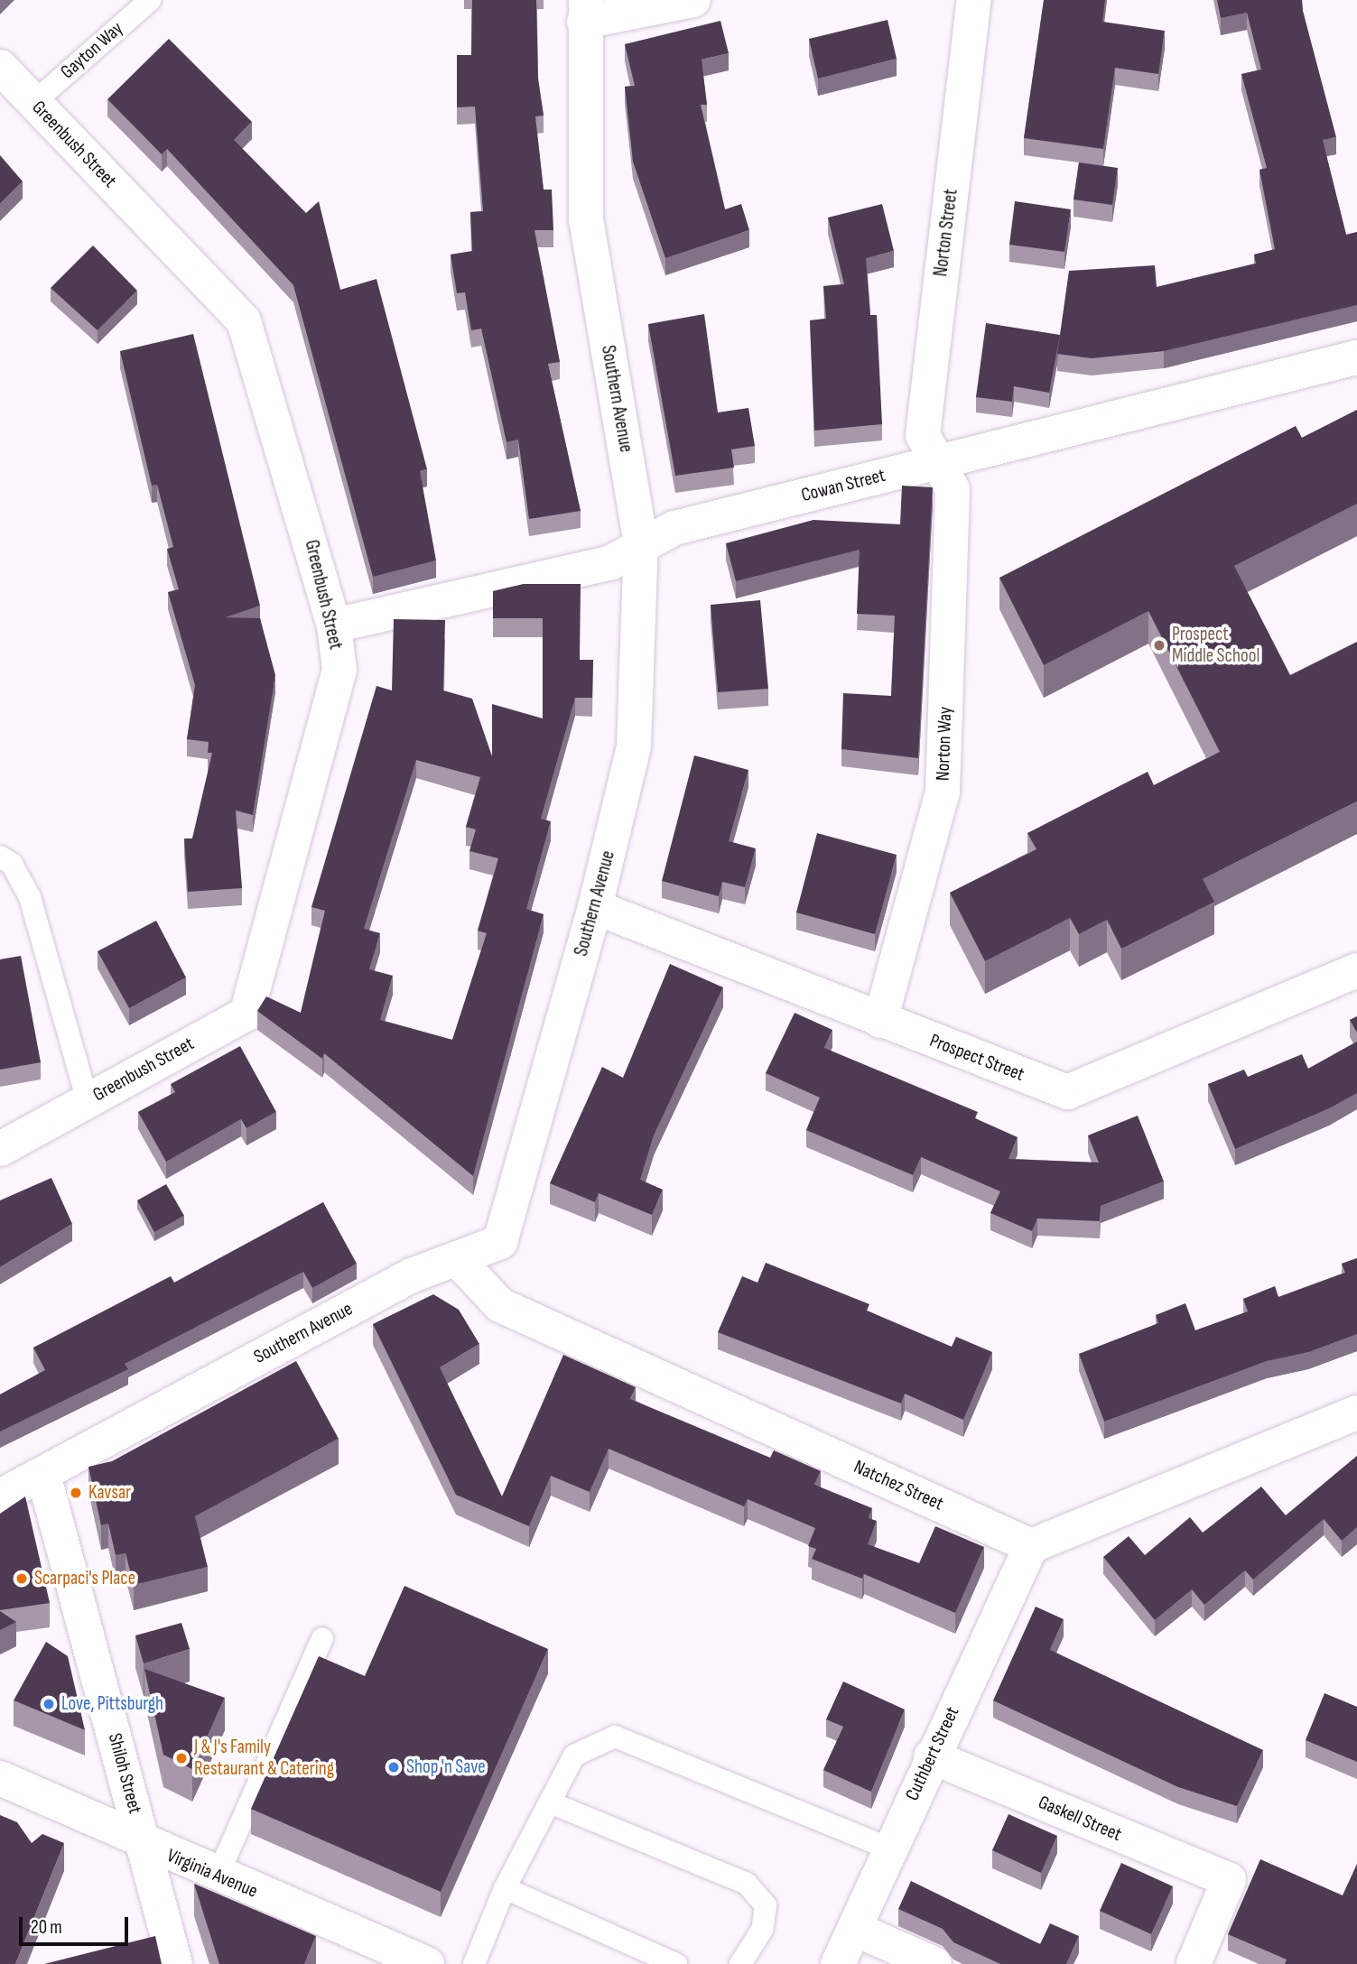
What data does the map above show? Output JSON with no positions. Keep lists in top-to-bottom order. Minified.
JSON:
{"streets":{"street":["Greenbush Street","Norton Street","Southern Avenue","Cowan Street","Norton Way","Prospect Street","Natchez Street","Cuthbert Street","Shiloh Street","Gaskell Street","Virginia Avenue"],"lane":["Gayton Way"]},"crossings":[["Gayton Way","Greenbush Street"],["Greenbush Street","Cowan Street"],["Norton Street","Cowan Street"],["Norton Street","Norton Way"],["Southern Avenue","Cowan Street"],["Southern Avenue","Prospect Street"],["Southern Avenue","Natchez Street"],["Southern Avenue","Shiloh Street"],["Cowan Street","Norton Way"],["Norton Way","Prospect Street"],["Natchez Street","Cuthbert Street"],["Cuthbert Street","Gaskell Street"],["Shiloh Street","Virginia Avenue"]],"places":["Prospect Middle School","Kavsar","Scarpaci's Place","Love, Pittsburgh","J & J's Family Restaurant & Catering","Shop 'n Save"],"scale_bar":"20 m"}
